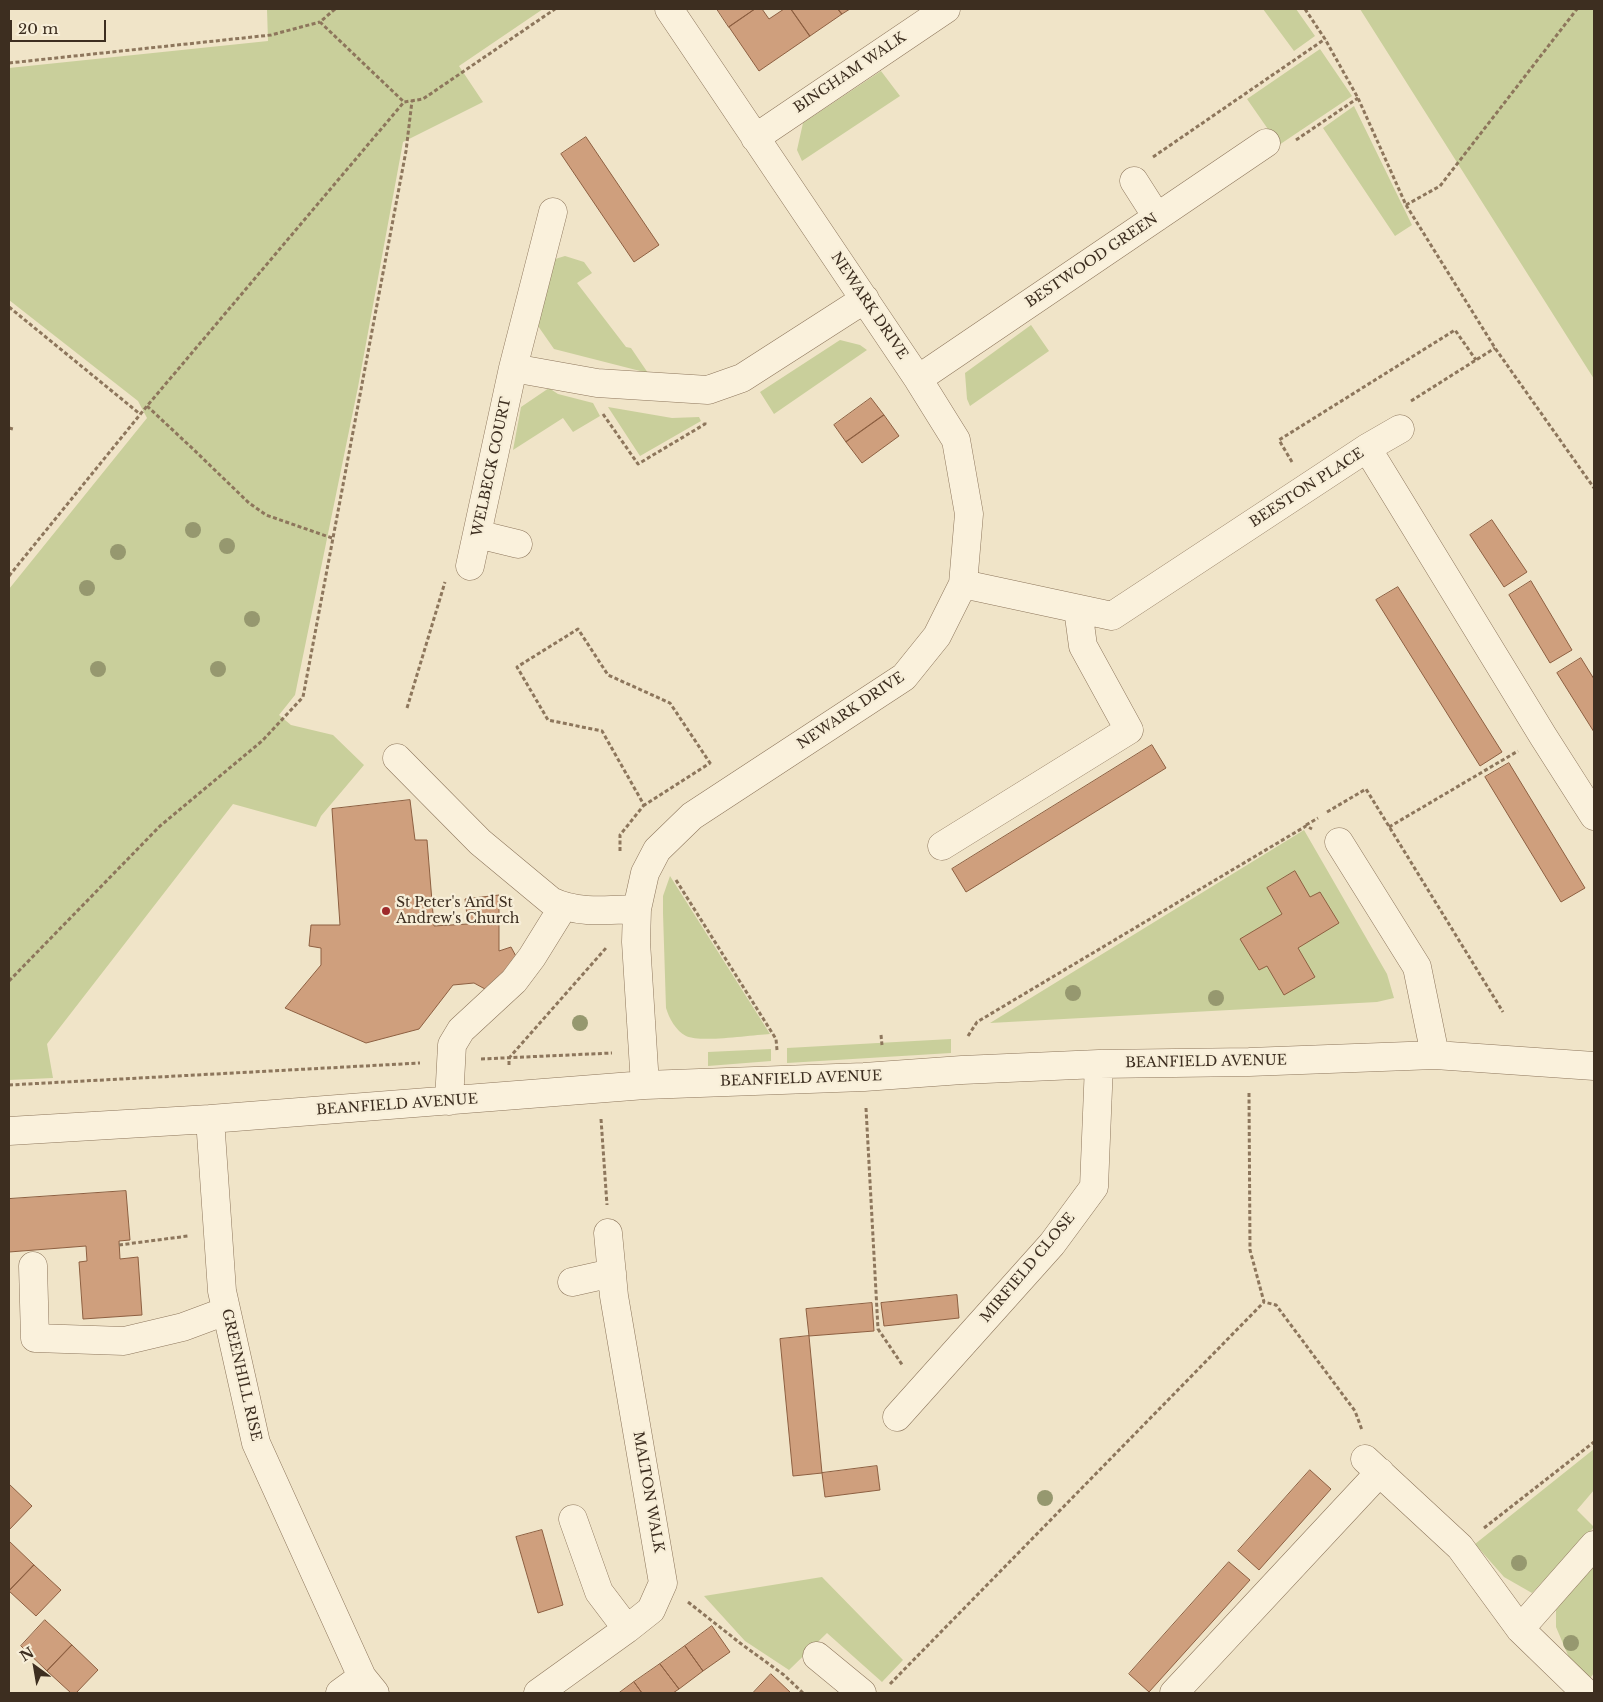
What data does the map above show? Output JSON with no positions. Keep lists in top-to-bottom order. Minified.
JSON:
{"streets":{"street":["BINGHAM WALK","BESTWOOD GREEN","NEWARK DRIVE","WELBECK COURT","BEESTON PLACE","BEANFIELD AVENUE","MIRFIELD CLOSE","GREENHILL RISE","MALTON WALK"]},"crossings":[["BINGHAM WALK","NEWARK DRIVE"],["BESTWOOD GREEN","NEWARK DRIVE"],["NEWARK DRIVE","BEESTON PLACE"],["BEANFIELD AVENUE","MIRFIELD CLOSE"],["BEANFIELD AVENUE","GREENHILL RISE"]],"places":["St Peter's And St Andrew's Church"],"scale_bar":"20 m","north":"top left"}
